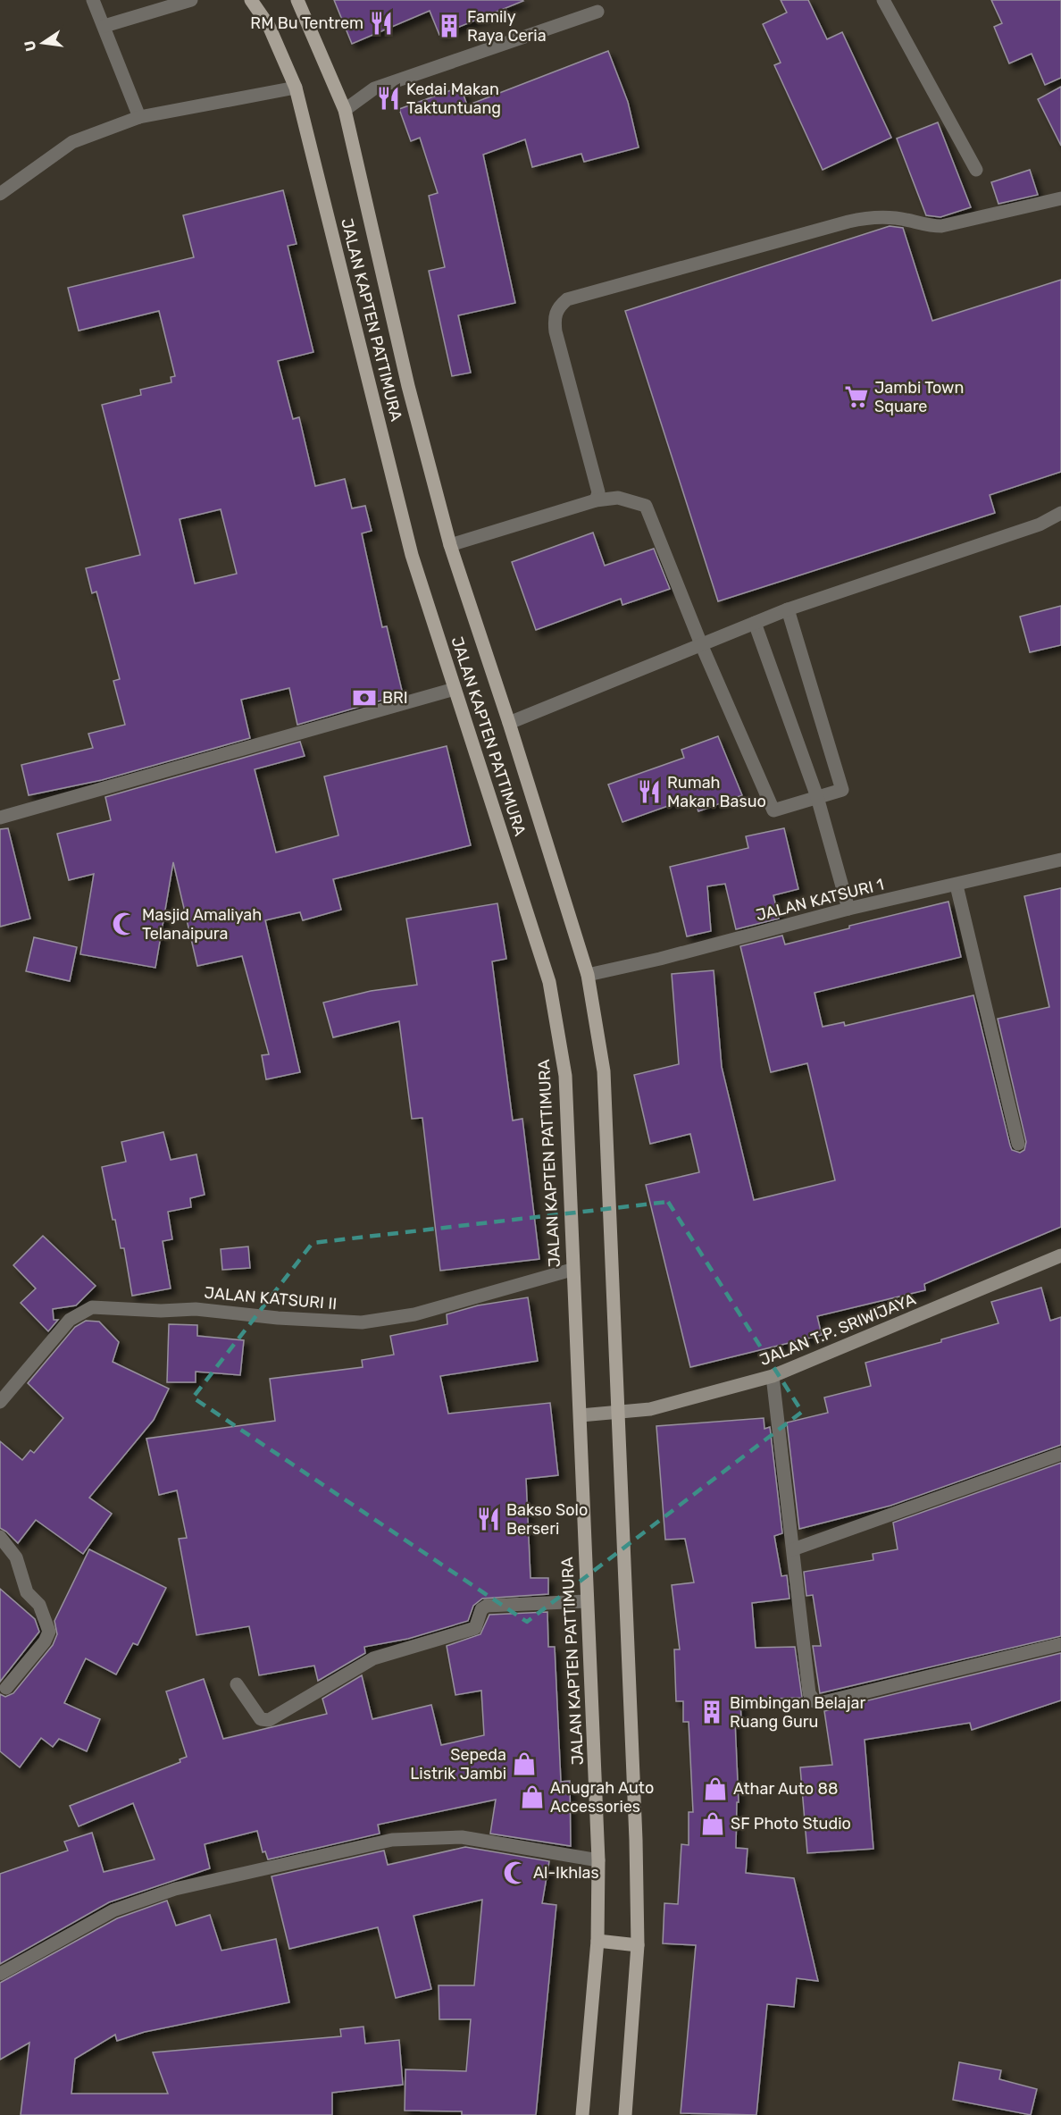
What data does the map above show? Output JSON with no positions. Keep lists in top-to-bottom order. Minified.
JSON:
{"streets":{"main road":["JALAN KAPTEN PATTIMURA","JALAN T.P. SRIWIJAYA"],"street":["JALAN KATSURI 1","JALAN KATSURI II"]},"crossings":[["JALAN KAPTEN PATTIMURA","JALAN KATSURI 1"],["JALAN KAPTEN PATTIMURA","JALAN KATSURI II"],["JALAN KAPTEN PATTIMURA","JALAN T.P. SRIWIJAYA"]],"places":{"restaurant":["RM Bu Tentrem","Kedai Makan Taktuntuang","Rumah Makan Basuo","Bakso Solo Berseri"],"building":["Family Raya Ceria","Bimbingan Belajar Ruang Guru"],"supermarket":["Jambi Town Square"],"bank":["BRI"],"mosque":["Masjid Amaliyah Telanaipura","Al-Ikhlas"],"shop":["Sepeda Listrik Jambi","Athar Auto 88","Anugrah Auto Accessories","SF Photo Studio"]},"north":"left"}
